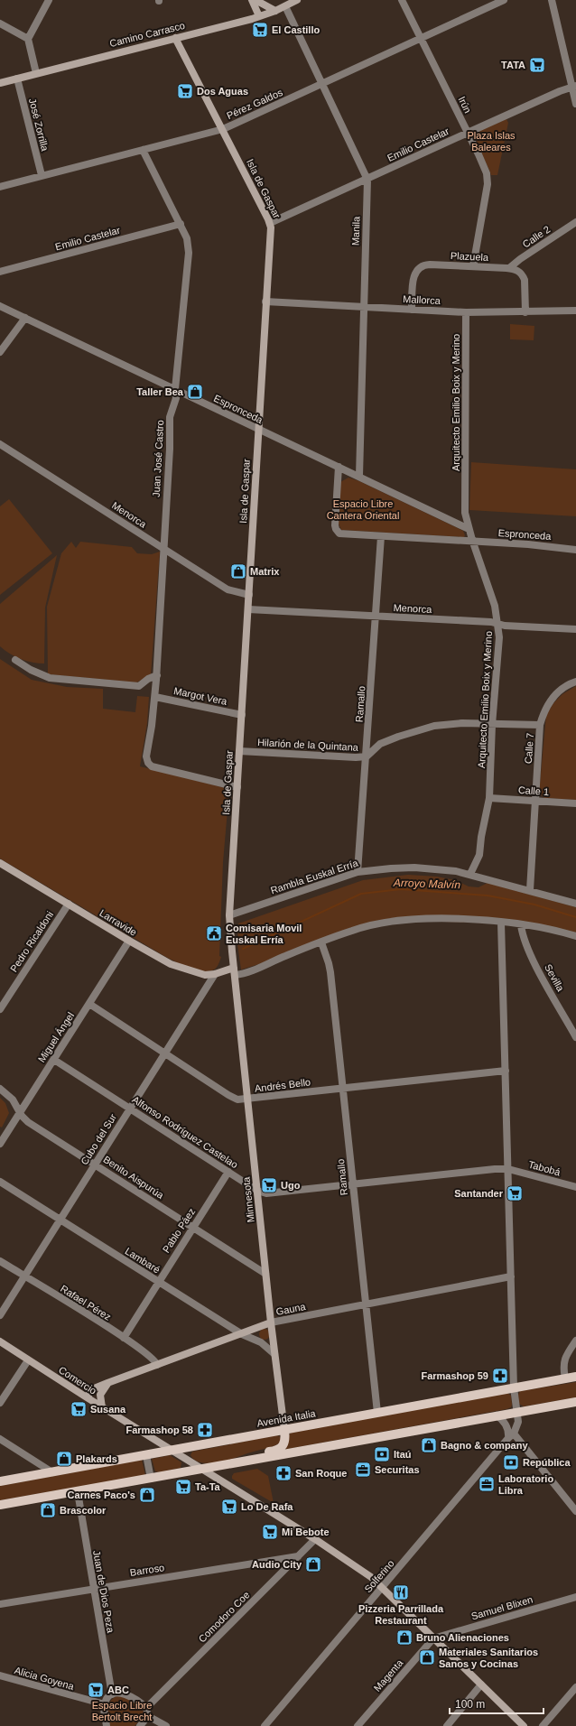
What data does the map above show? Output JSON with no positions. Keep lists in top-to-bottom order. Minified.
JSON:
{"streets":{"main road":["Avenida Italia"],"street":["Camino Carrasco","Pérez Galdos","Irún","José Zorrilla","Emilio Castelar","Isla de Gaspar","Manila","Calle 2","Plazuela","Mallorca","Arquitecto Emilio Boix y Merino","Espronceda","Juan José Castro","Menorca","Margot Vera","Ramallo","Hilarión de la Quintana","Calle 7","Calle 1","Rambla Euskal Erría","Larravide","Pedro Ricaldoni","Sevilla","Miguel Ángel","Andrés Bello","Alfonso Rodríguez Castelao","Cubo del Sur","Tabobá","Benito Aispurúa","Minnesota","Pablo Páez","Lambaré","Rafael Pérez","Gauna","Comercio","Barroso","Solferino","Juan de Dios Peza","Samuel Blixen","Comodoro Coe","Magenta","Alicia Goyena"]},"crossings":[["Camino Carrasco","José Zorrilla"],["Camino Carrasco","Isla de Gaspar"],["Camino Carrasco","Manila"],["Pérez Galdos","Irún"],["Pérez Galdos","José Zorrilla"],["Pérez Galdos","Isla de Gaspar"],["Pérez Galdos","Manila"],["Pérez Galdos","Juan José Castro"],["Irún","Emilio Castelar"],["Irún","Plazuela"],["Emilio Castelar","Isla de Gaspar"],["Emilio Castelar","Manila"],["Emilio Castelar","Juan José Castro"],["Isla de Gaspar","Mallorca"],["Isla de Gaspar","Espronceda"],["Isla de Gaspar","Juan José Castro"],["Isla de Gaspar","Menorca"],["Isla de Gaspar","Margot Vera"],["Isla de Gaspar","Hilarión de la Quintana"],["Isla de Gaspar","Rambla Euskal Erría"],["Isla de Gaspar","Larravide"],["Isla de Gaspar","Minnesota"],["Manila","Mallorca"],["Manila","Espronceda"],["Calle 2","Plazuela"],["Plazuela","Mallorca"],["Mallorca","Arquitecto Emilio Boix y Merino"],["Arquitecto Emilio Boix y Merino","Espronceda"],["Arquitecto Emilio Boix y Merino","Menorca"],["Arquitecto Emilio Boix y Merino","Hilarión de la Quintana"],["Arquitecto Emilio Boix y Merino","Calle 1"],["Arquitecto Emilio Boix y Merino","Rambla Euskal Erría"],["Espronceda","Juan José Castro"],["Espronceda","Ramallo"],["Juan José Castro","Menorca"],["Juan José Castro","Margot Vera"],["Menorca","Ramallo"],["Ramallo","Hilarión de la Quintana"],["Ramallo","Rambla Euskal Erría"],["Ramallo","Andrés Bello"],["Ramallo","Alfonso Rodríguez Castelao"],["Ramallo","Gauna"],["Ramallo","Avenida Italia"],["Hilarión de la Quintana","Calle 7"],["Calle 7","Calle 1"],["Calle 7","Rambla Euskal Erría"],["Larravide","Pedro Ricaldoni"],["Larravide","Miguel Ángel"],["Larravide","Cubo del Sur"],["Larravide","Minnesota"],["Miguel Ángel","Andrés Bello"],["Miguel Ángel","Alfonso Rodríguez Castelao"],["Miguel Ángel","Benito Aispurúa"],["Andrés Bello","Cubo del Sur"],["Andrés Bello","Minnesota"],["Alfonso Rodríguez Castelao","Cubo del Sur"],["Alfonso Rodríguez Castelao","Tabobá"],["Alfonso Rodríguez Castelao","Minnesota"],["Alfonso Rodríguez Castelao","Pablo Páez"],["Cubo del Sur","Benito Aispurúa"],["Cubo del Sur","Lambaré"],["Cubo del Sur","Rafael Pérez"],["Benito Aispurúa","Minnesota"],["Benito Aispurúa","Pablo Páez"],["Minnesota","Lambaré"],["Minnesota","Gauna"],["Minnesota","Avenida Italia"],["Pablo Páez","Lambaré"],["Pablo Páez","Rafael Pérez"],["Lambaré","Gauna"],["Rafael Pérez","Gauna"],["Gauna","Comercio"],["Comercio","Avenida Italia"],["Comercio","Solferino"],["Comercio","Samuel Blixen"],["Comercio","Comodoro Coe"],["Comercio","Magenta"],["Barroso","Juan de Dios Peza"],["Barroso","Comodoro Coe"],["Samuel Blixen","Magenta"]],"water":["Arroyo Malvín"],"parks":["Plaza Islas Baleares","Espacio Libre Cantera Oriental","Espacio Libre Bertolt Brecht"],"places":{"supermarket":["El Castillo","TATA","Dos Aguas","Ugo","Santander","Susana","Ta-Ta","Lo De Rafa","Mi Bebote","ABC"],"shop":["Taller Bea","Matrix","Bagno & company","Plakards","Carnes Paco's","Brascolor","Audio City","Bruno Alienaciones","Materiales Sanitarios Sanos y Cocinas"],"public building":["Comisaria Movil Euskal Erría"],"pharmacy":["Farmashop 59","Farmashop 58","San Roque"],"bank":["Itaú","República"],"office":["Securitas","Laboratorio Libra"],"restaurant":["Pizzeria Parrillada Restaurant"]},"scale_bar":"100 m"}
